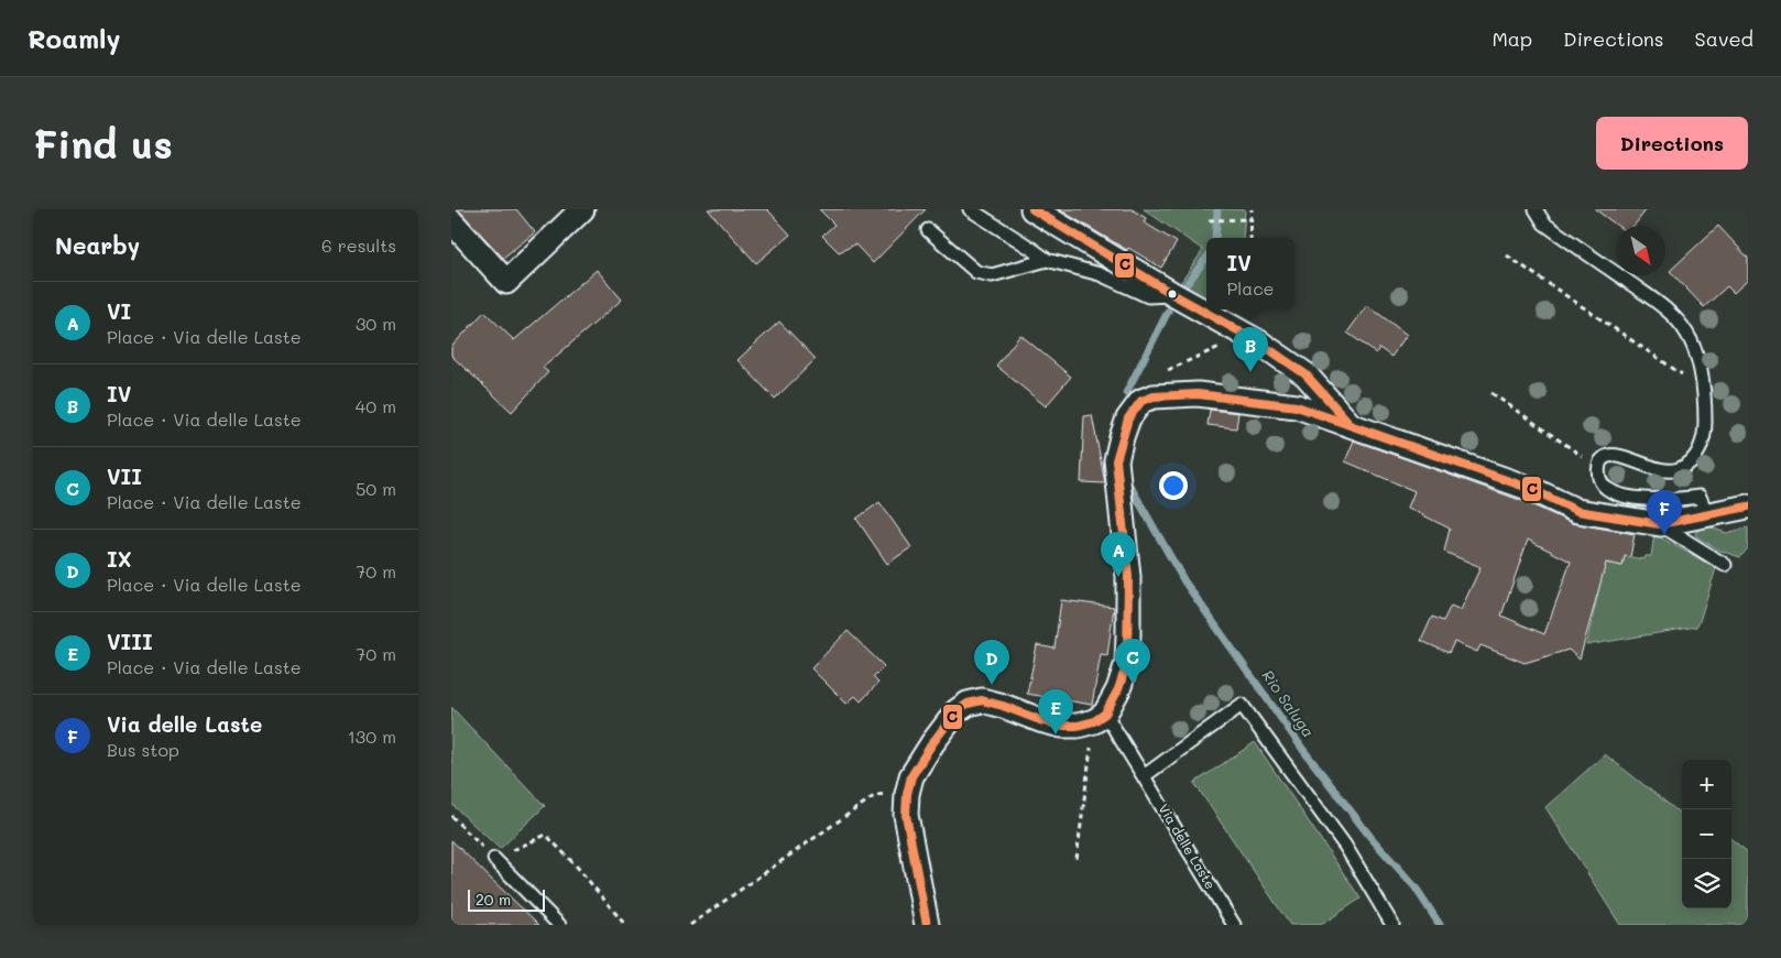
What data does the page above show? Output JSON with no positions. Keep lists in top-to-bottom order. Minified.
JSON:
{"streets":{"lane":["Via delle Laste"]},"water":["Rio Saluga"],"lines":["transit line C"],"scale_bar":"20 m","north":"bottom right","page":{"header":"Roamly","nav":["Map","Directions","Saved"],"buttons":"Directions","title":"Find us","heading":["Nearby","6 results"],"popup":["IV","Place"],"list":[{"mark":"A","name":"VI","note":"Place · Via delle Laste","value":"30 m"},{"mark":"B","name":"IV","note":"Place · Via delle Laste","value":"40 m"},{"mark":"C","name":"VII","note":"Place · Via delle Laste","value":"50 m"},{"mark":"D","name":"IX","note":"Place · Via delle Laste","value":"70 m"},{"mark":"E","name":"VIII","note":"Place · Via delle Laste","value":"70 m"},{"mark":"F","name":"Via delle Laste","note":"Bus stop","value":"130 m"}],"pins":["B","F","A","C","D","E"],"map_buttons":["+","−"],"scale":"20 m"}}
